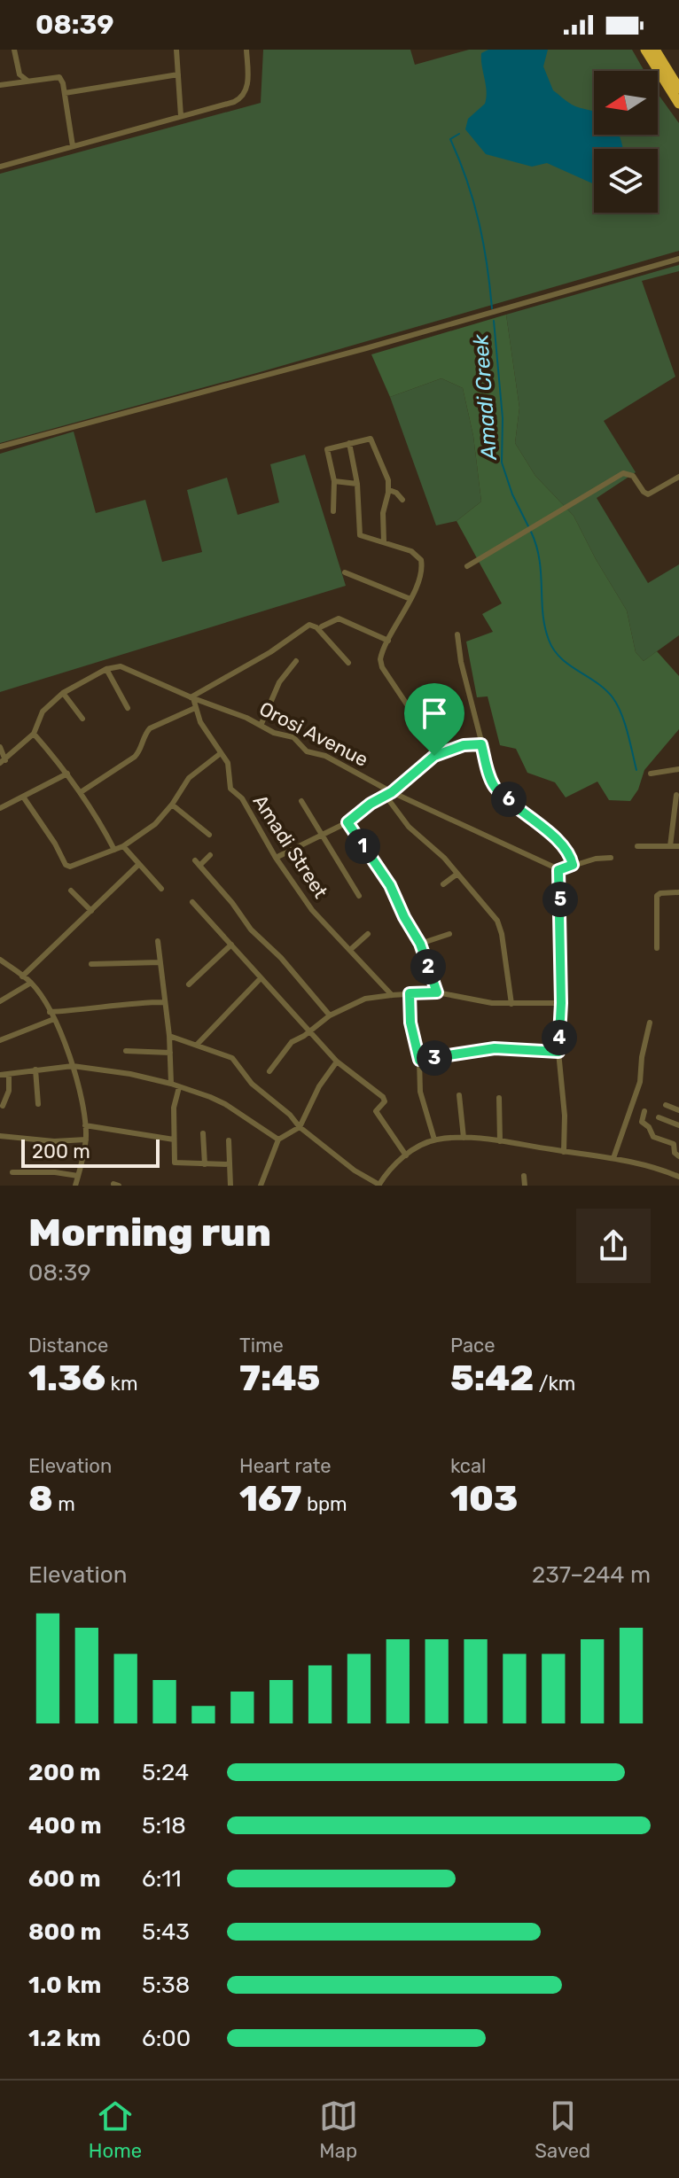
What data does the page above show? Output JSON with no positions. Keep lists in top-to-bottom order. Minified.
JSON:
{"streets":{"street":["Orosi Avenue","Amadi Street"]},"crossings":[["Orosi Avenue","Amadi Street"]],"water":["Amadi Creek"],"scale_bar":"200 m","north":"left","page":{"status":"08:39","pins":["6","1","5","2","4","3"],"scale":"200 m","heading":["Morning run","08:39"],"stats":[["Distance","1.36 km"],["Time","7:45"],["Pace","5:42 /km"],["Elevation","8 m"],["Heart rate","167 bpm"],["kcal","103"]],"chart":["Elevation","237–244 m"],"list":[{"name":"200 m","note":"5:24"},{"name":"400 m","note":"5:18"},{"name":"600 m","note":"6:11"},{"name":"800 m","note":"5:43"},{"name":"1.0 km","note":"5:38"},{"name":"1.2 km","note":"6:00"}],"tabs":["Home","Map","Saved"]}}
